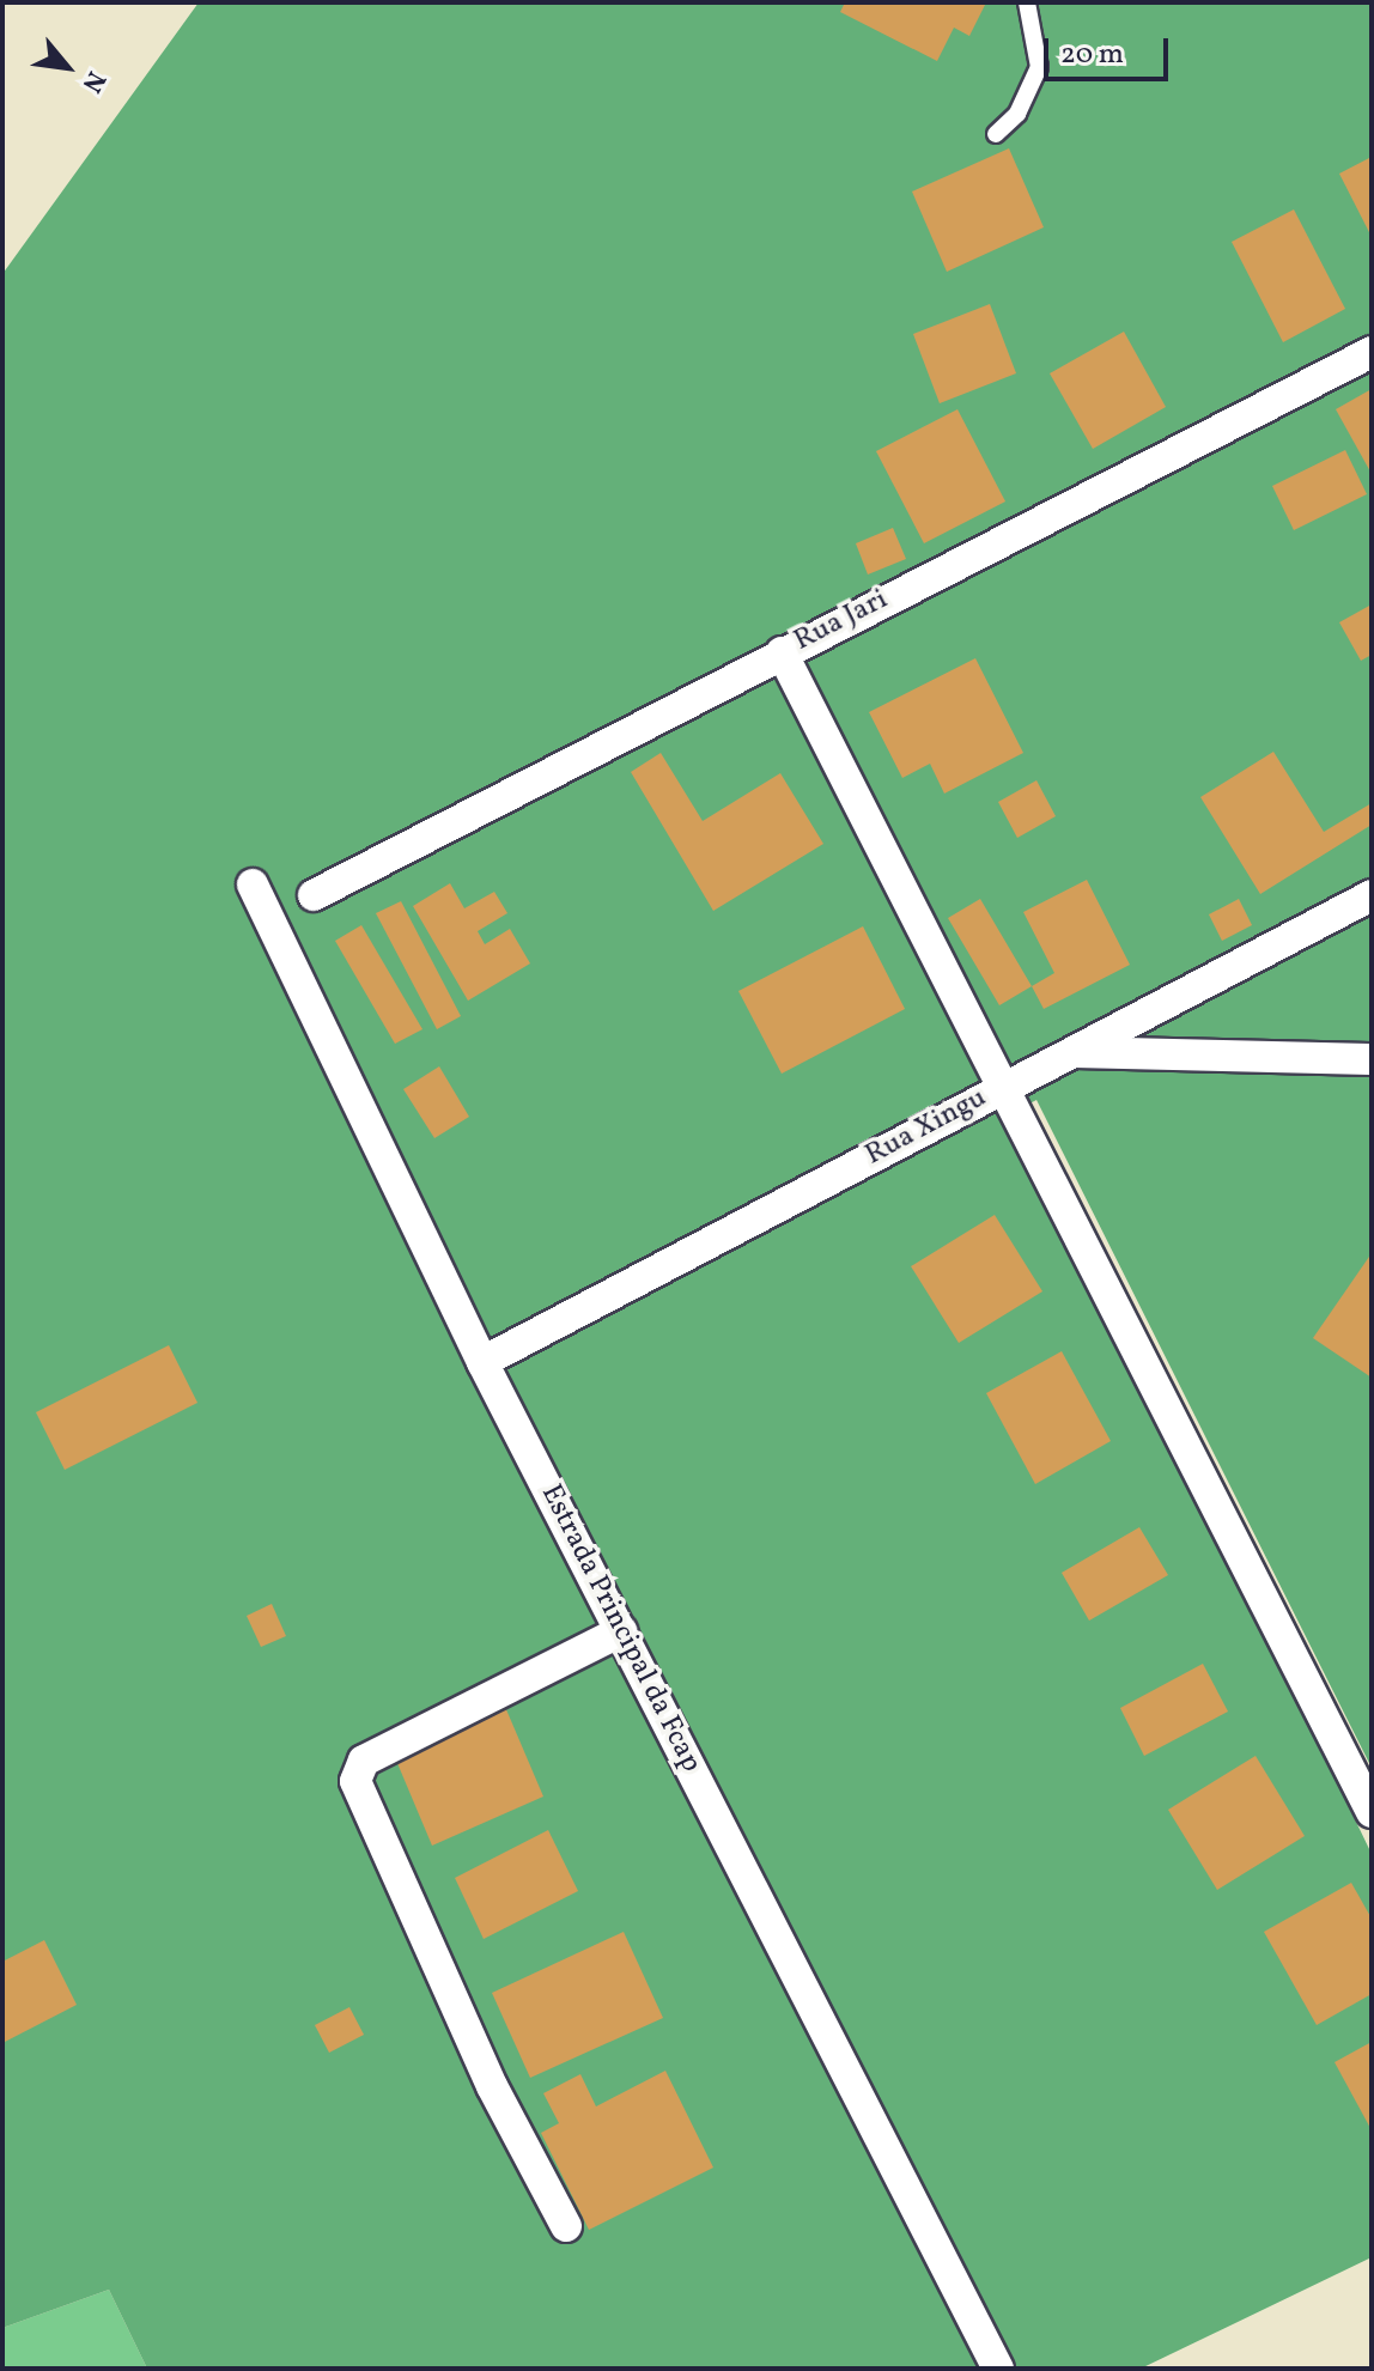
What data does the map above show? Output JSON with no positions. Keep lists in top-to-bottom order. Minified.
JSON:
{"streets":{"street":["Rua Jari","Rua Xingu","Estrada Principal da Fcap"]},"crossings":[["Rua Xingu","Estrada Principal da Fcap"]],"scale_bar":"20 m","north":"bottom right"}
